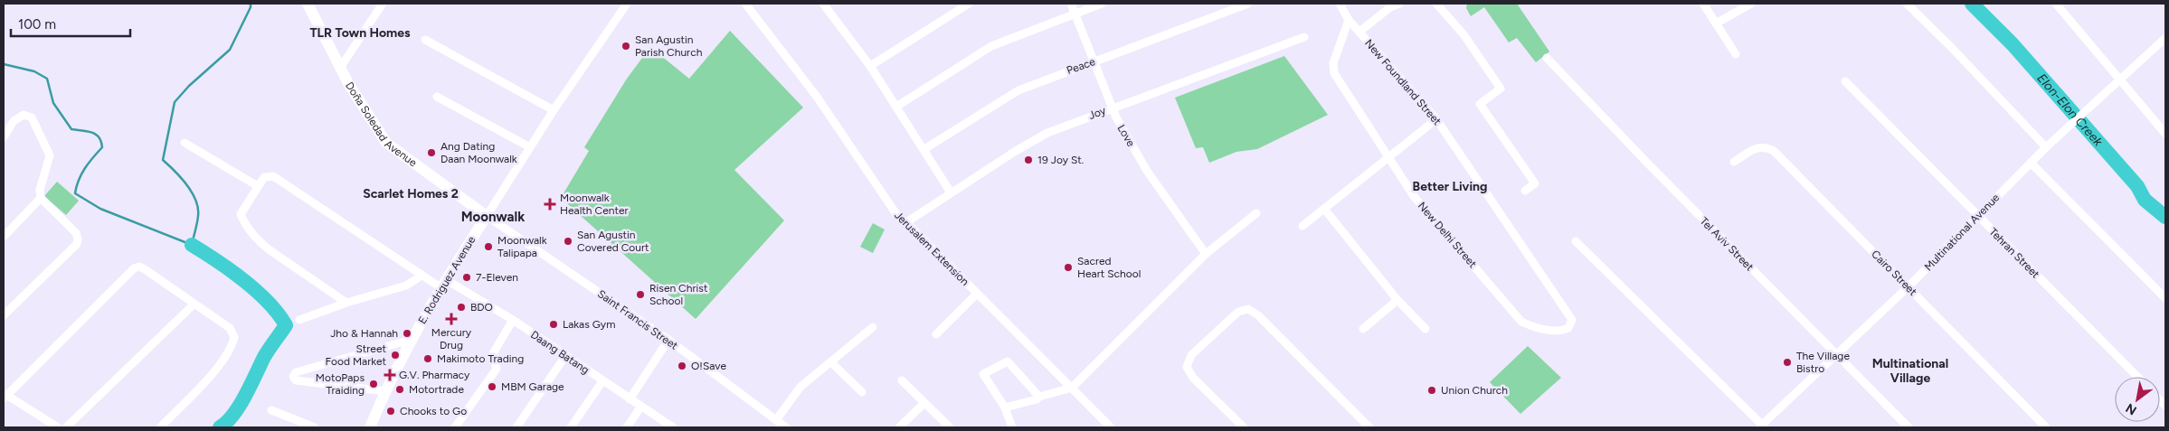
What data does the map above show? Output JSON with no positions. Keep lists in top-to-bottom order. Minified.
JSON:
{"streets":{"main road":["Doña Soledad Avenue","E. Rodriguez Avenue"],"street":["Peace","New Foundland Street","Joy","Love","Multinational Avenue","New Delhi Street","Tel Aviv Street","Jerusalem Extension","Tehran Street","Cairo Street","Saint Francis Street","Daang Batang"]},"crossings":[["Peace","Love"],["New Foundland Street","New Delhi Street"],["Joy","Love"],["Joy","Jerusalem Extension"],["Doña Soledad Avenue","E. Rodriguez Avenue"],["Doña Soledad Avenue","Saint Francis Street"],["Multinational Avenue","Tel Aviv Street"],["Multinational Avenue","Tehran Street"],["Multinational Avenue","Cairo Street"],["E. Rodriguez Avenue","Saint Francis Street"],["E. Rodriguez Avenue","Daang Batang"]],"districts":["TLR Town Homes","Better Living","Scarlet Homes 2","Moonwalk","Multinational Village"],"water":["Elon-Elon Creek"],"places":{"other":["San Agustin Parish Church","Ang Dating Daan Moonwalk","19 Joy St.","San Agustin Covered Court","Moonwalk Talipapa","Sacred Heart School","7-Eleven","Risen Christ School","BDO","Lakas Gym","Jho & Hannah","Street Food Market","Makimoto Trading","The Village Bistro","O!Save","MotoPaps Traiding","MBM Garage","Motortrade","Union Church","Chooks to Go"],"health":["Moonwalk Health Center","Mercury Drug","G.V. Pharmacy"]},"scale_bar":"100 m","north":"bottom left"}
